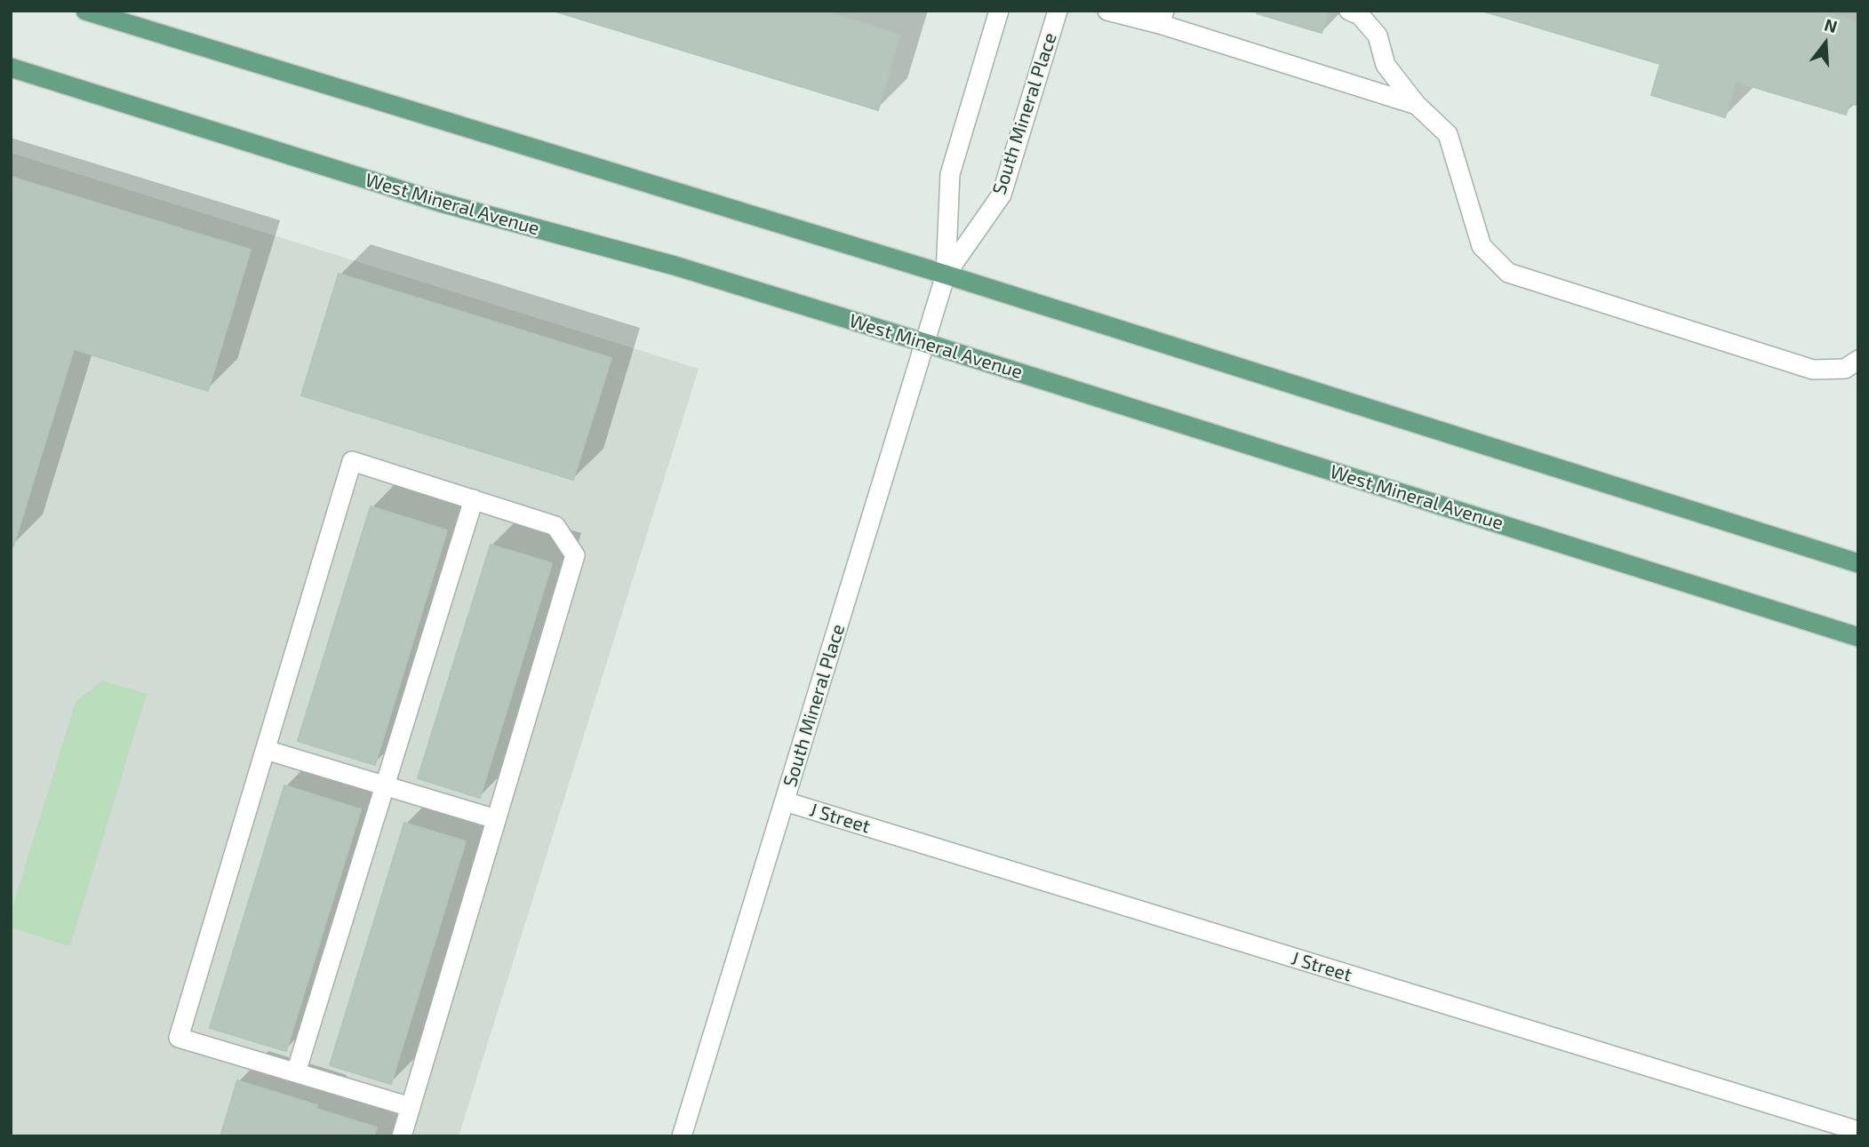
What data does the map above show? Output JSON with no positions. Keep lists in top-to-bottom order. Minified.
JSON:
{"streets":{"main road":["West Mineral Avenue"],"street":["South Mineral Place","J Street"]},"crossings":[["South Mineral Place","West Mineral Avenue"],["South Mineral Place","J Street"]],"north":"top"}
